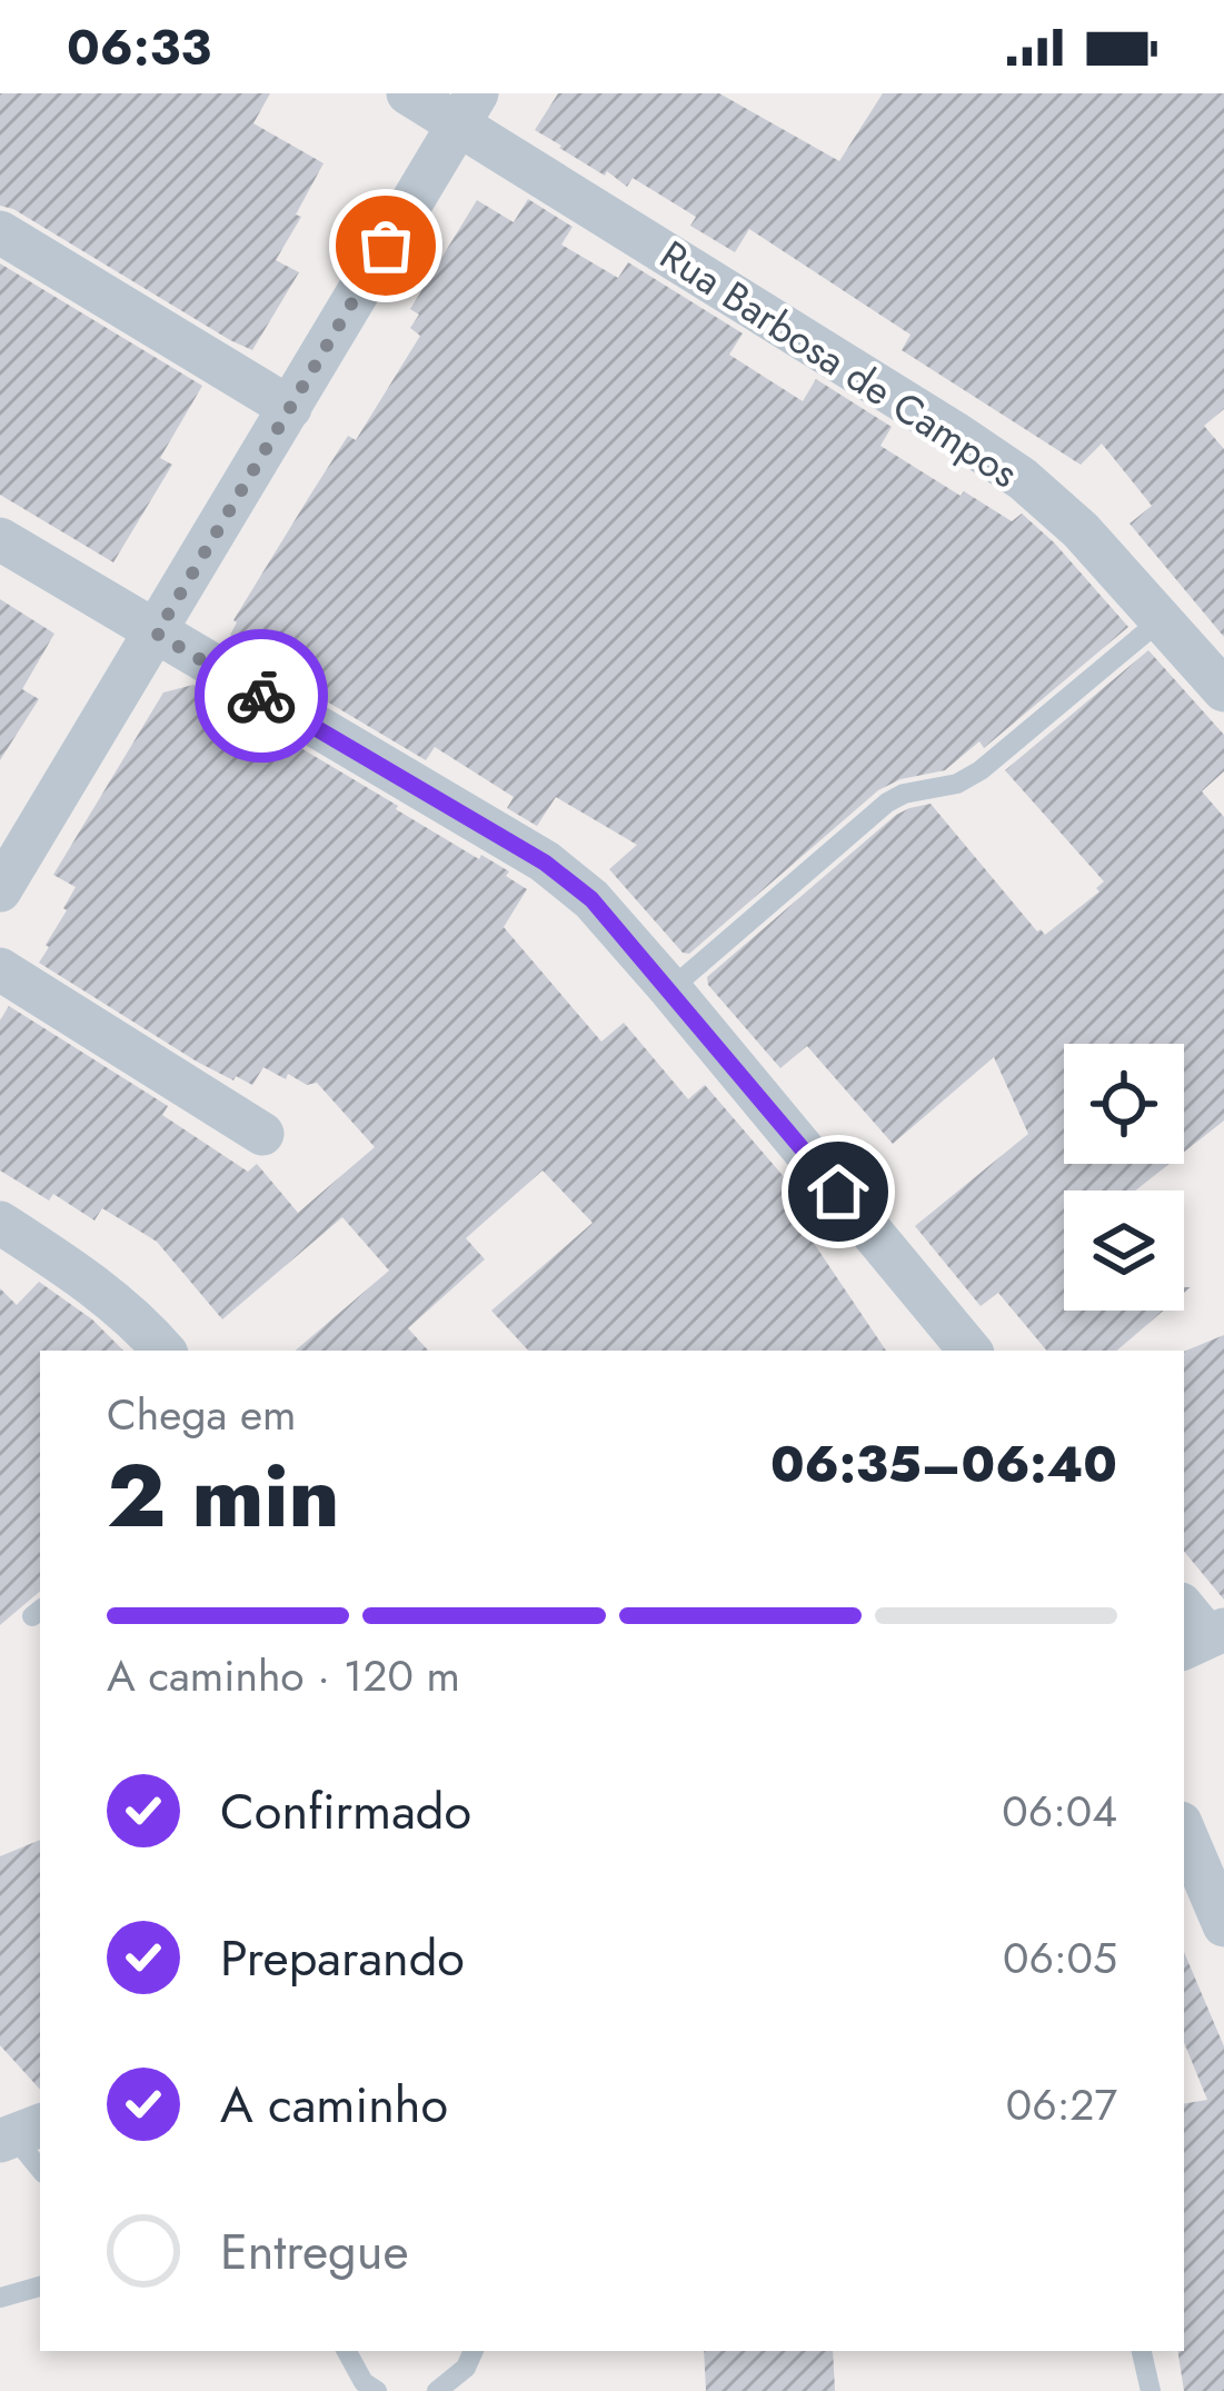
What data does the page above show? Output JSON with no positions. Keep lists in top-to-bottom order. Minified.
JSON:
{"streets":{"street":["Rua Barbosa de Campos"]},"page":{"status":"06:33","heading":["2 min","Chega em","06:35–06:40"],"bar":"A caminho · 120 m","list":[["Confirmado","06:04"],["Preparando","06:05"],["A caminho","06:27"],"Entregue"]}}
